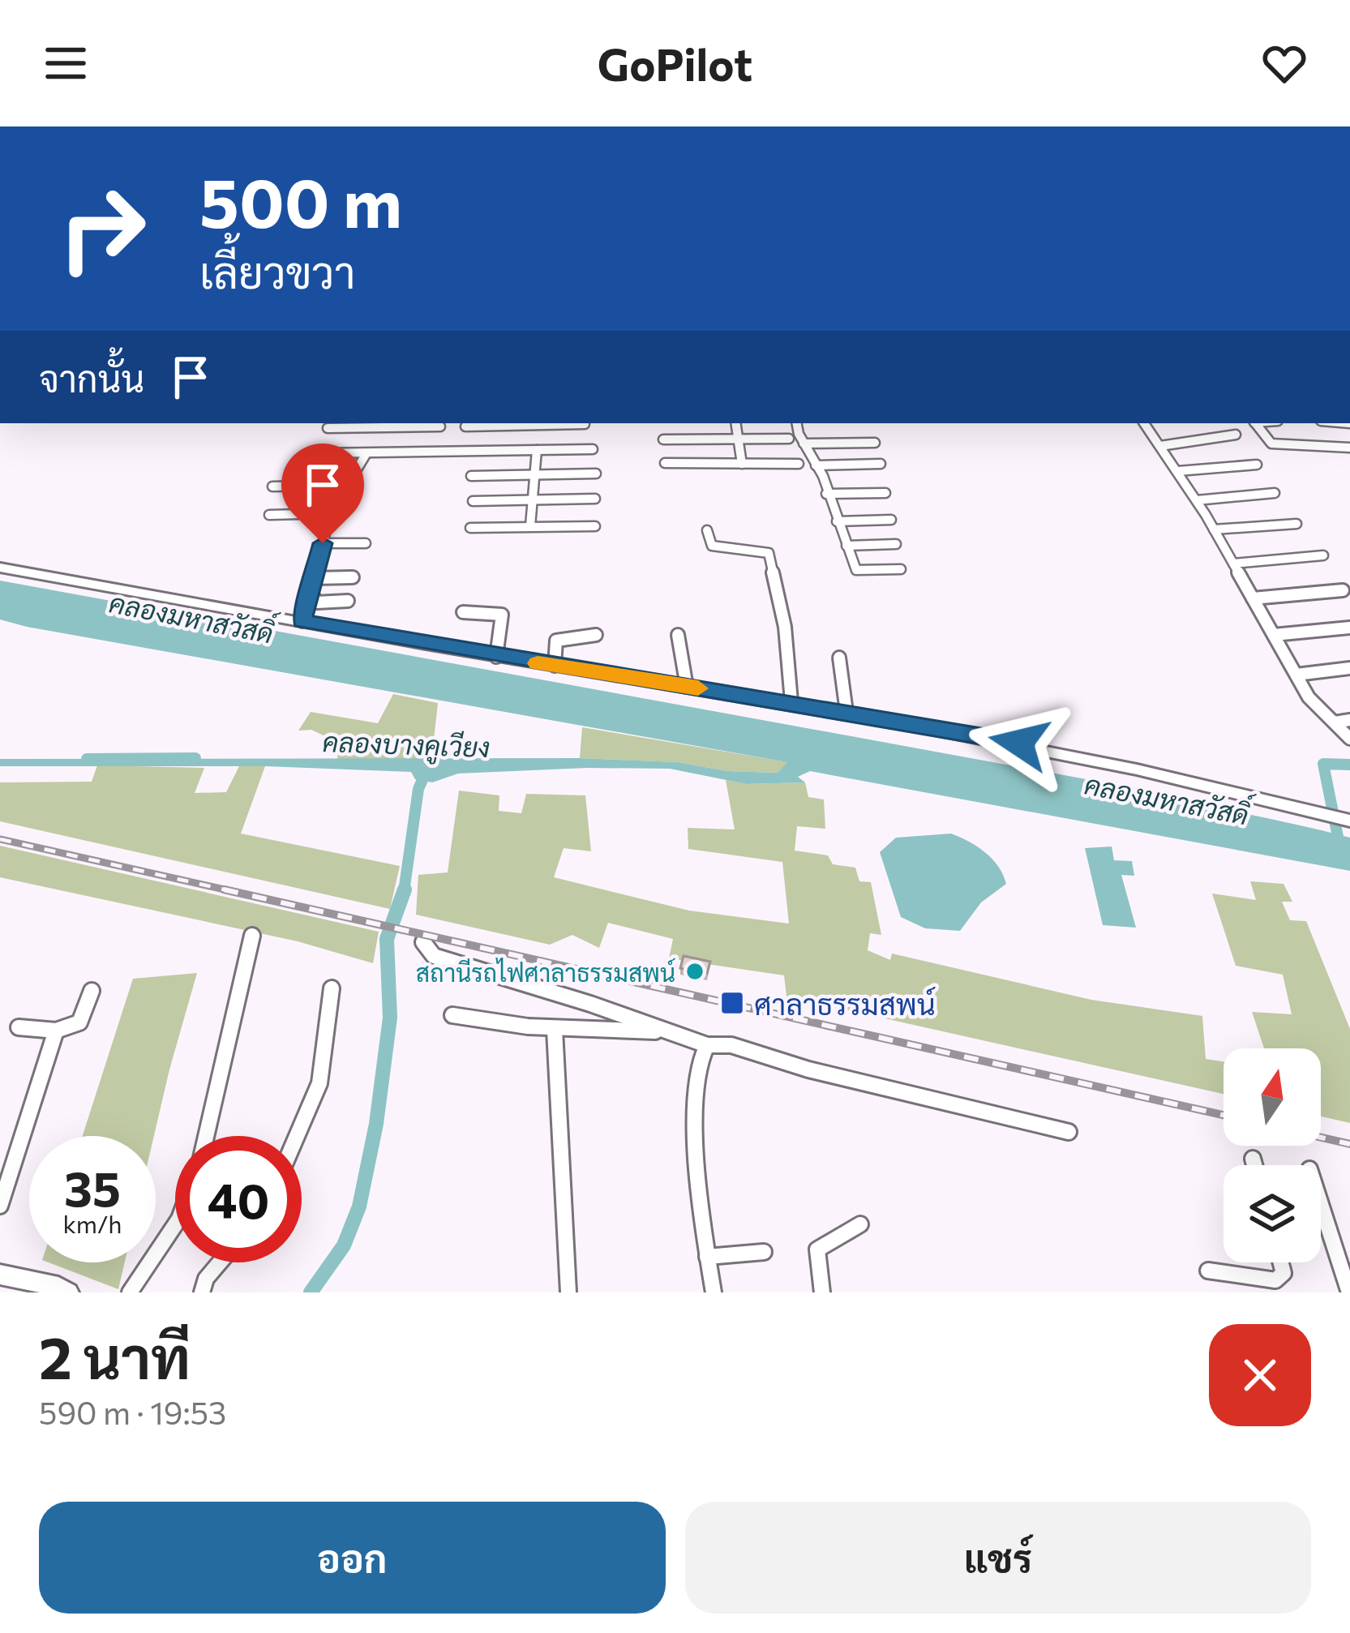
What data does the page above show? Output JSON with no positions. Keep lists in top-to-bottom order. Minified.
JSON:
{"water":["คลองมหาสวัสดิ์","คลองบางคูเวียง"],"places":{"other":["สถานีรถไฟศาลาธรรมสพน์"],"transit":["ศาลาธรรมสพน์"]},"north":"top","page":{"header":"GoPilot","turn":["500 m","เลี้ยวขวา"],"then":"จากนั้น","speed":"35 km/h","limit":"40","heading":["2 นาที","590 m · 19:53"],"buttons":["ออก","แชร์"]}}
